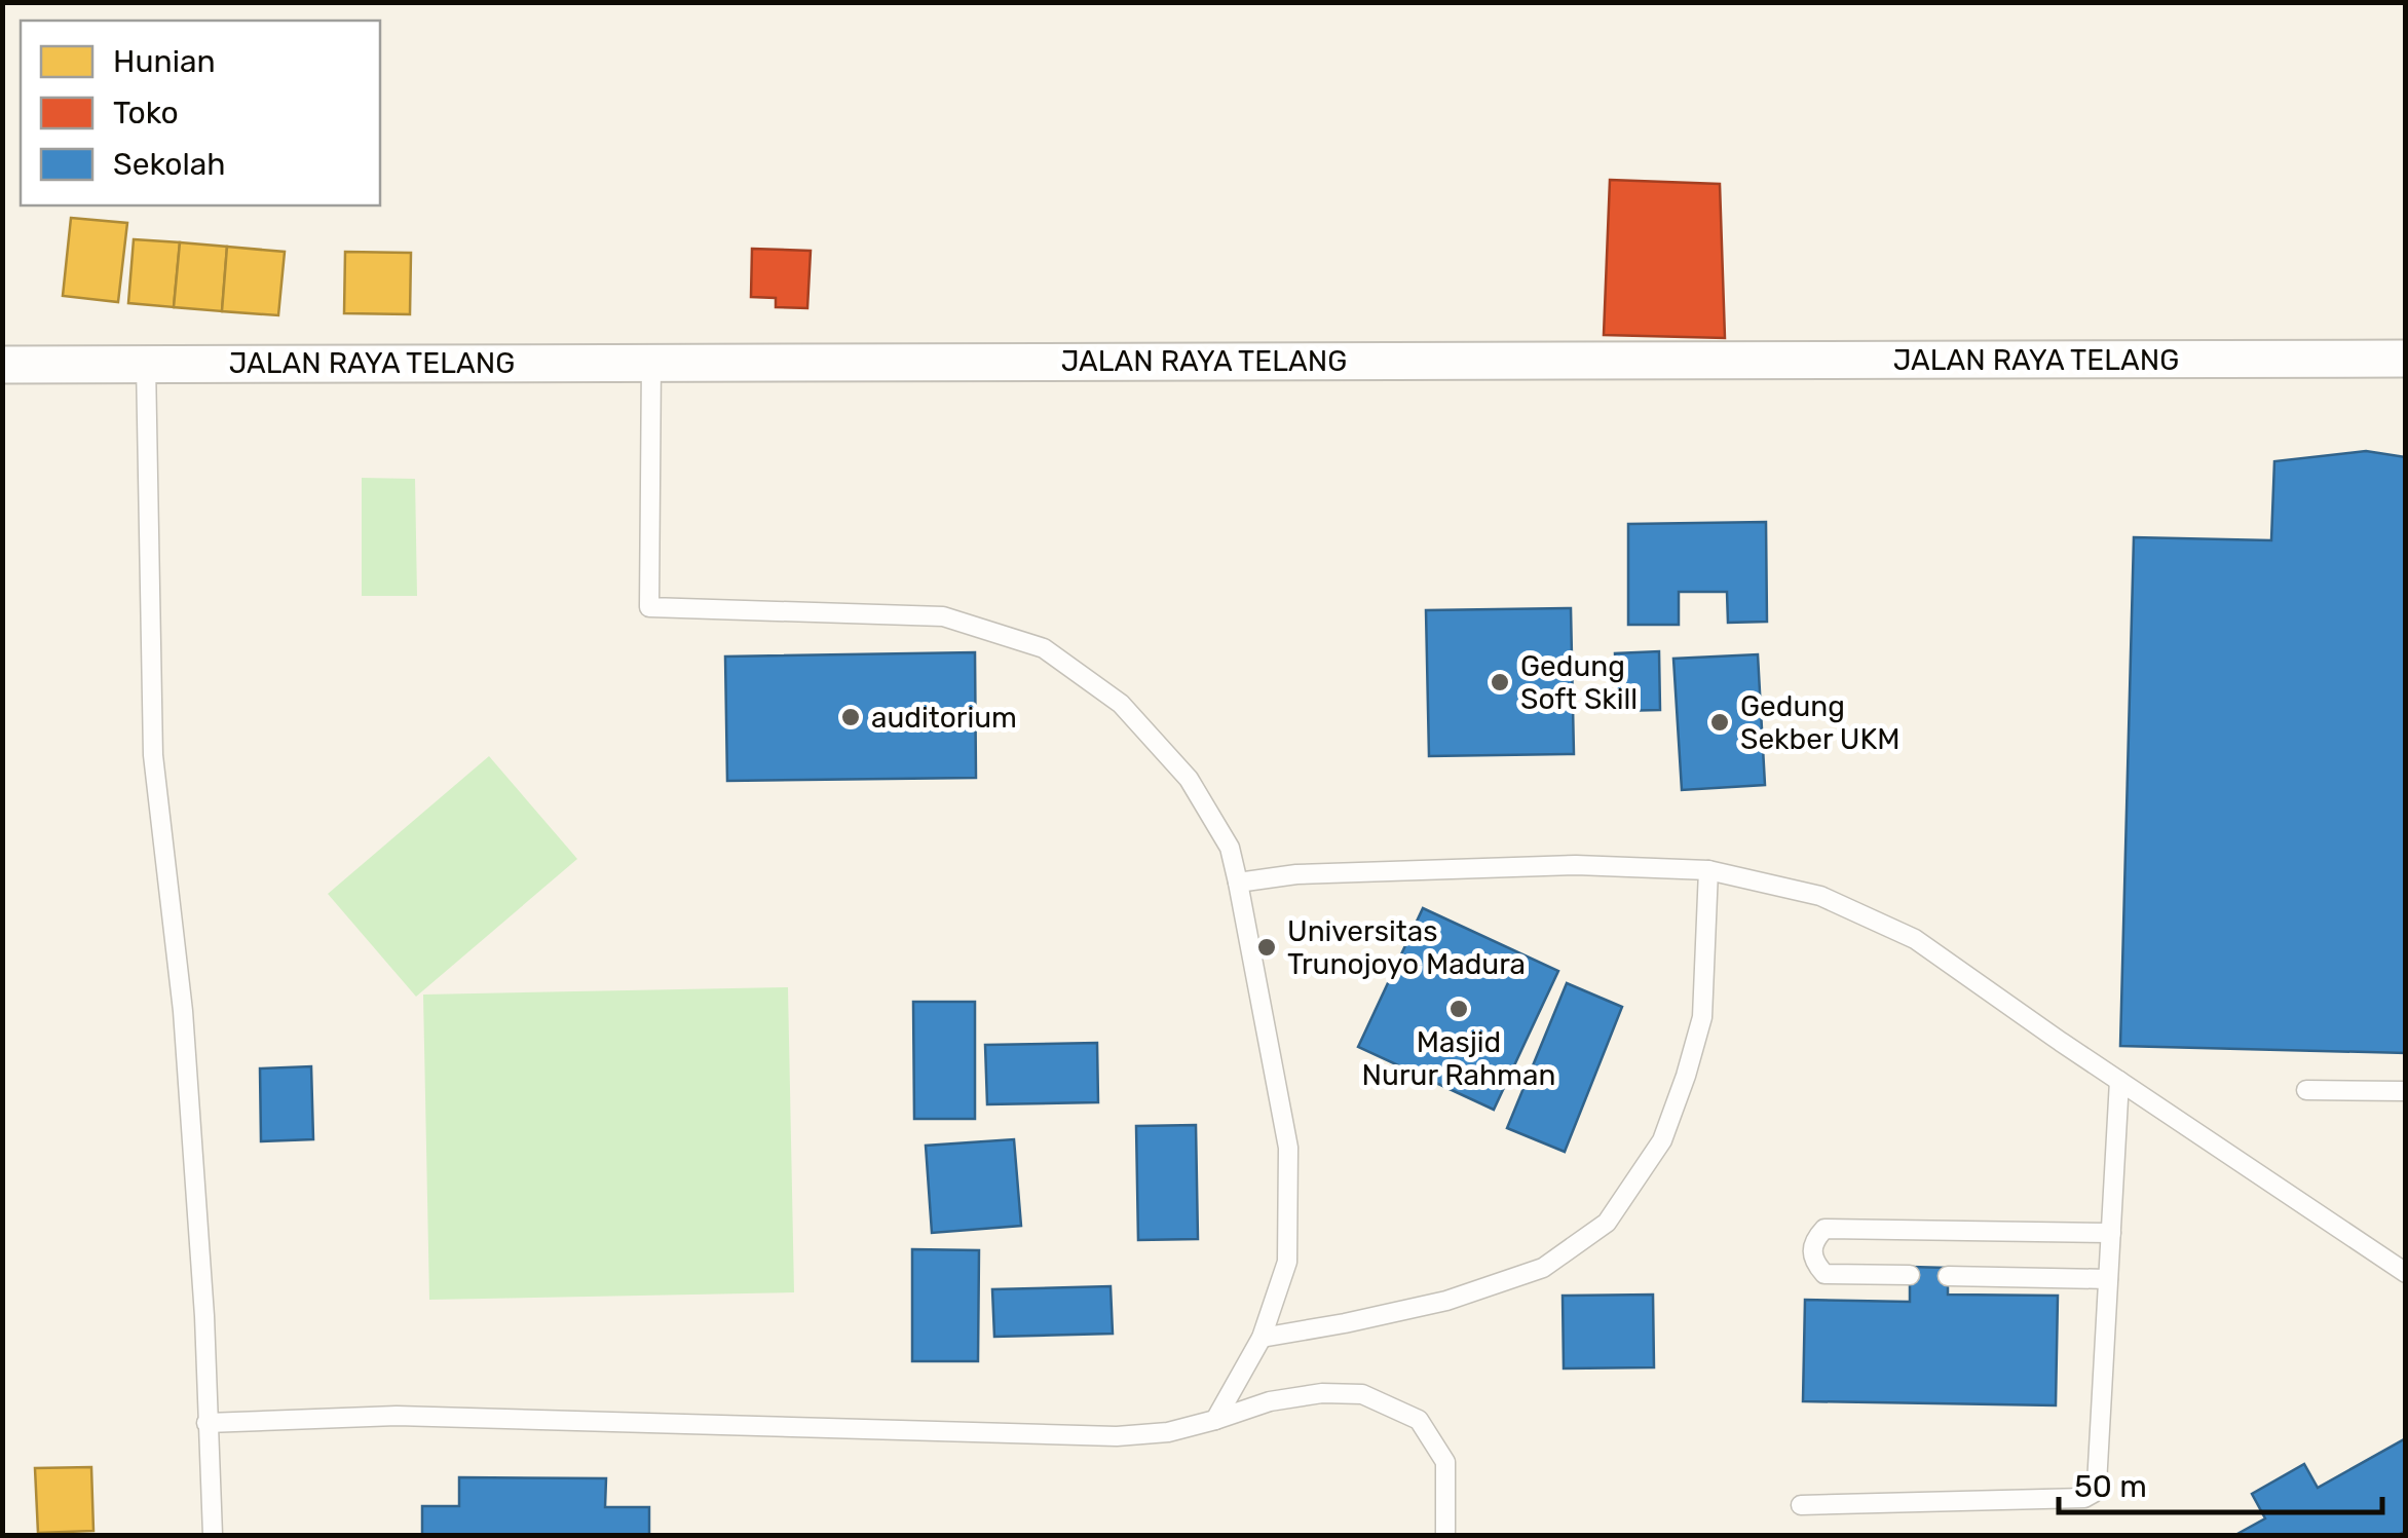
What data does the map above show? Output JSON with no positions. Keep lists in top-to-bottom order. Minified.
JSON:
{"streets":{"street":["JALAN RAYA TELANG"]},"places":["Gedung Soft Skill","auditorium","Gedung Sekber UKM","Universitas Trunojoyo Madura","Masjid Nurur Rahman"],"legend":["Hunian","Toko","Sekolah"],"scale_bar":"50 m"}
